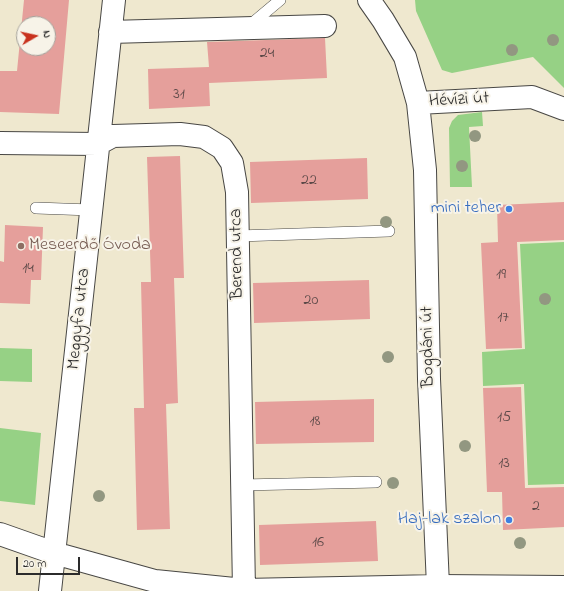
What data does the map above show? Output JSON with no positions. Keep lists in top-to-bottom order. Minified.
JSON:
{"streets":{"street":["Hévízi út","Berend utca","Meggyfa utca","Bogdáni út"]},"crossings":[["Hévízi út","Bogdáni út"],["Berend utca","Meggyfa utca"]],"places":["mini teher","Meseerdő Óvoda","Haj-lak szalon"],"house_numbers":["24","31","22","14","19","20","17","15","18","13","2","16"],"scale_bar":"20 m","north":"right"}
